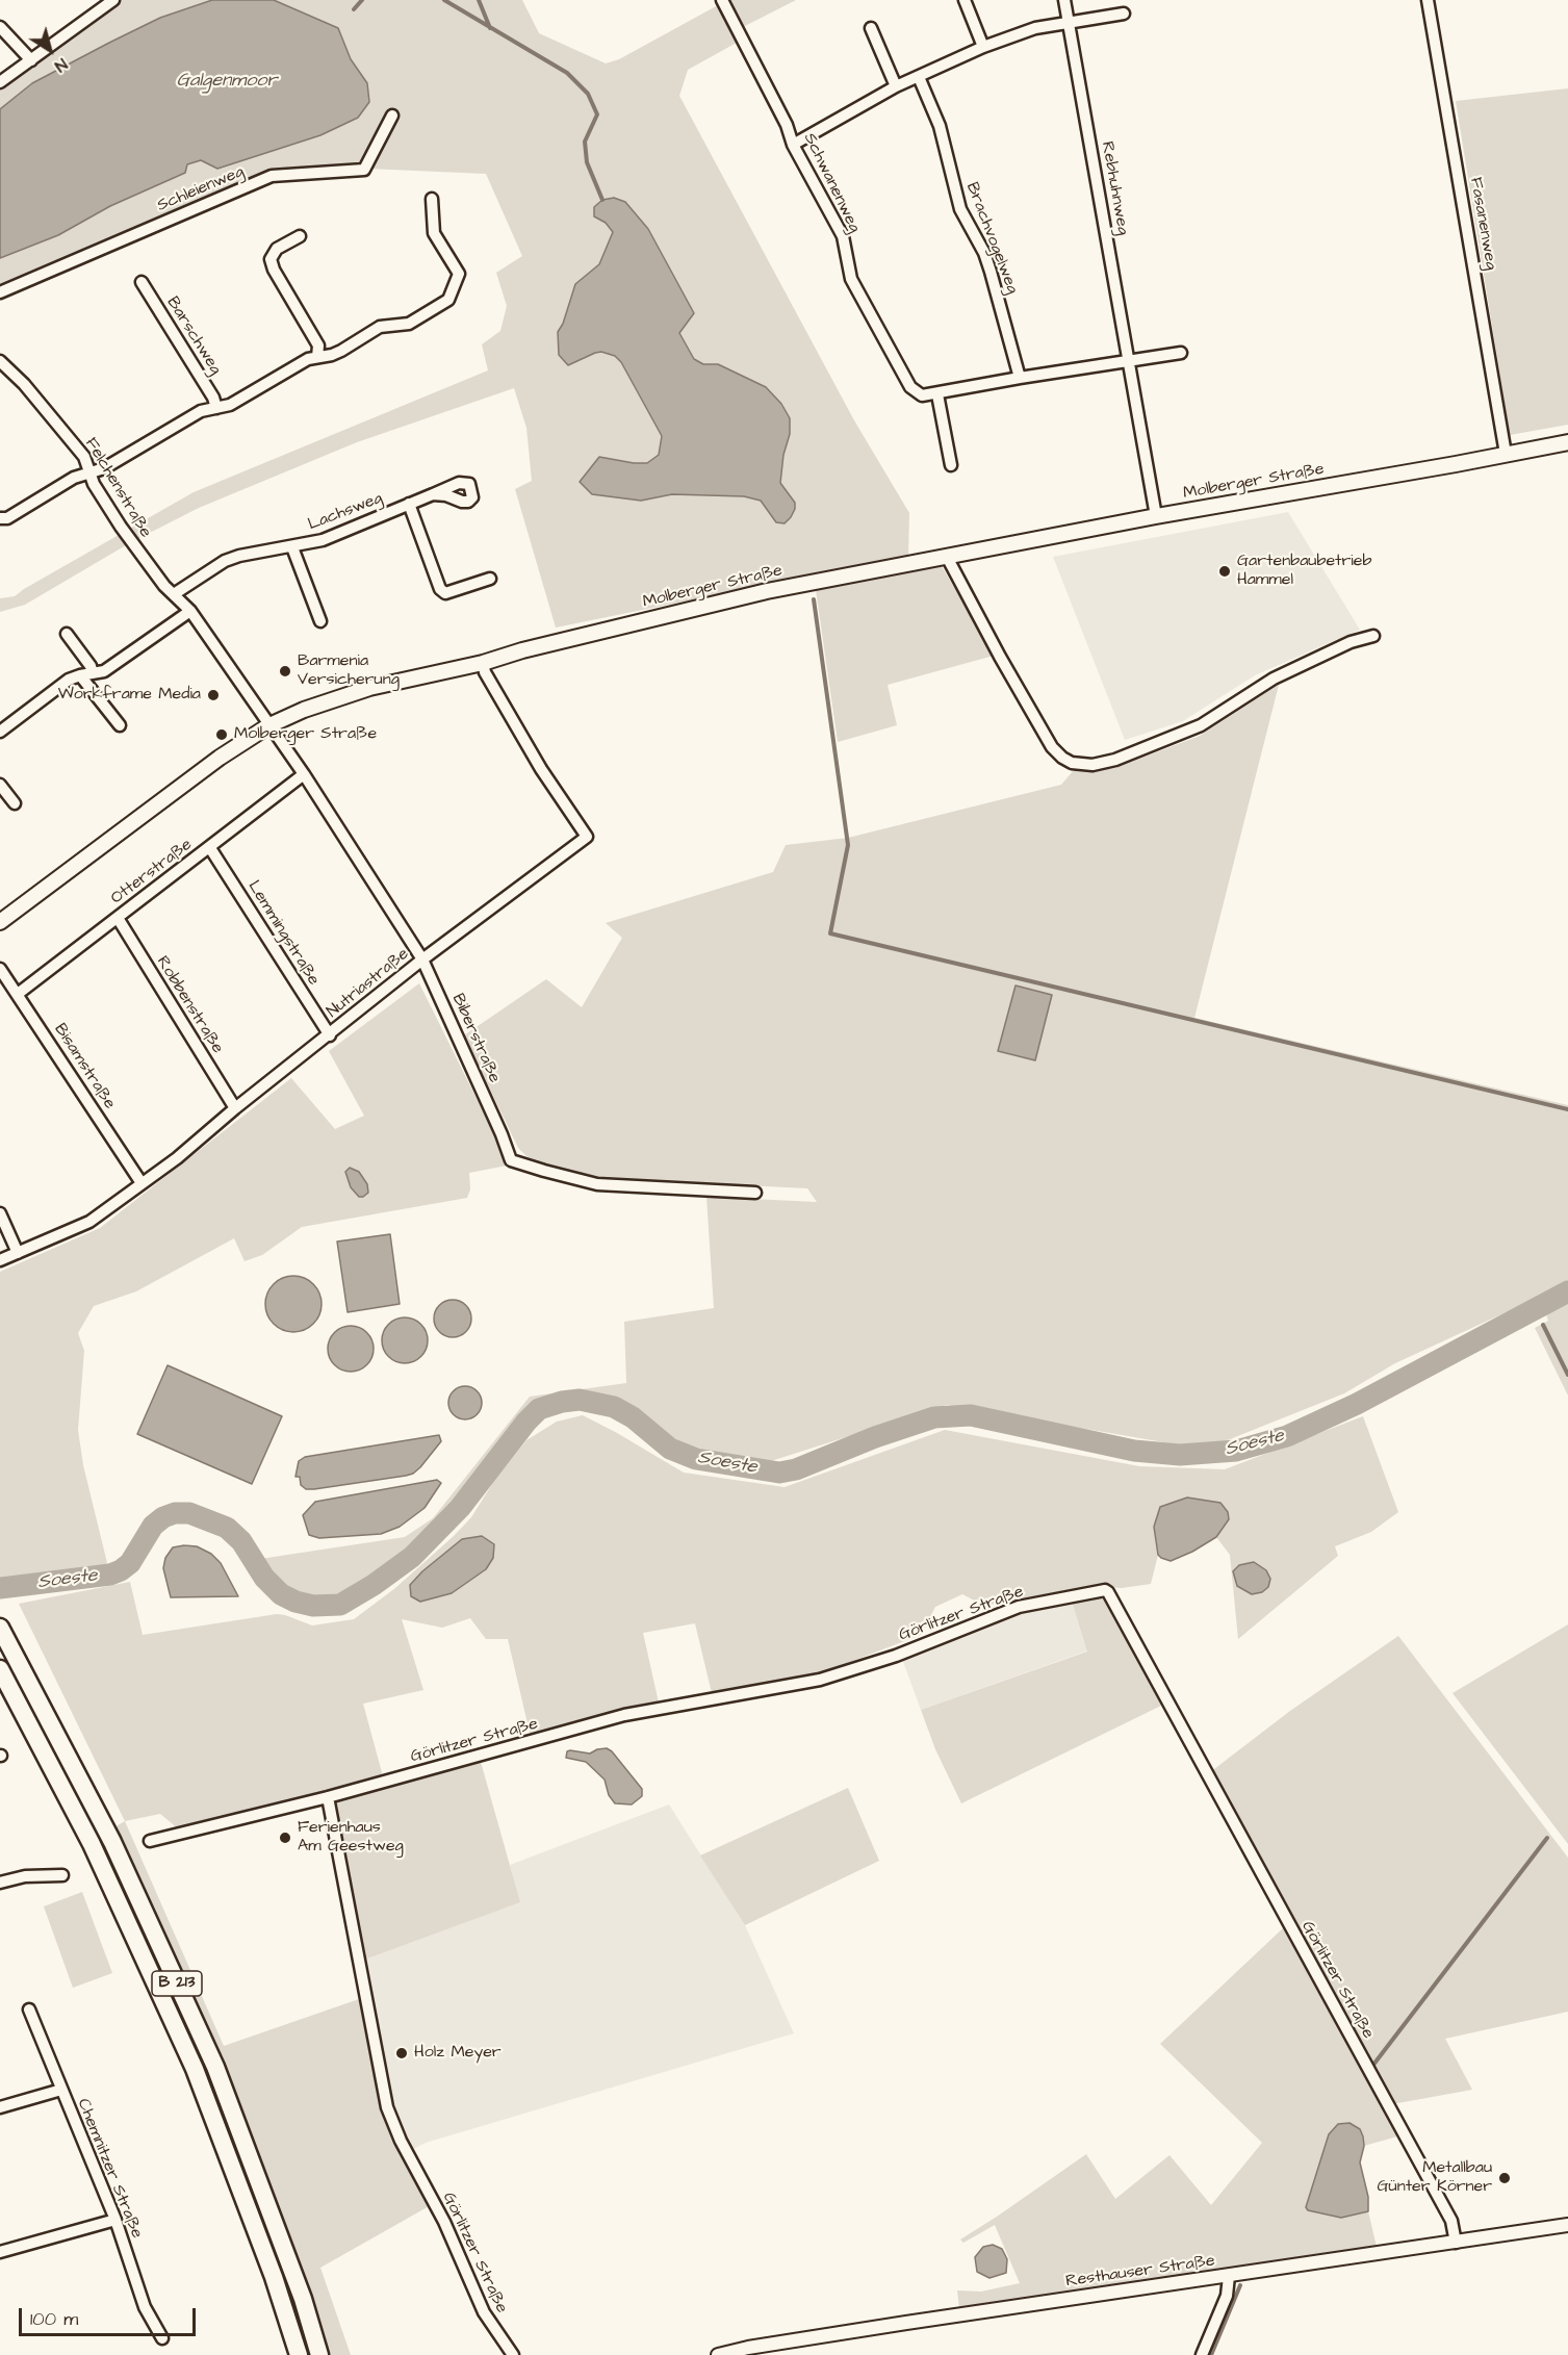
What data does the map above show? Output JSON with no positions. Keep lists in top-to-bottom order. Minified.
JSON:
{"streets":{"highway":["B 213"],"main road":["Molberger Straße"],"street":["Schwanenweg","Rebhuhnweg","Schleienweg","Fasanenweg","Brachvogelweg","Barschweg","Felchenstraße","Lachsweg","Otterstraße","Lemmingstraße","Nutriastraße","Robbenstraße","Biberstraße","Bisamstraße","Görlitzer Straße","Chemnitzer Straße","Resthauser Straße"]},"crossings":[["Rebhuhnweg","Molberger Straße"],["Fasanenweg","Molberger Straße"],["Molberger Straße","Felchenstraße"],["Molberger Straße","Nutriastraße"],["Molberger Straße","Biberstraße"],["Felchenstraße","Lachsweg"],["Felchenstraße","Biberstraße"],["Otterstraße","Lemmingstraße"],["Otterstraße","Robbenstraße"],["Otterstraße","Biberstraße"],["Otterstraße","Bisamstraße"],["Lemmingstraße","Nutriastraße"],["Nutriastraße","Robbenstraße"],["Nutriastraße","Biberstraße"],["Nutriastraße","Bisamstraße"],["Görlitzer Straße","Resthauser Straße"]],"water":["Galgenmoor","Soeste"],"places":["Gartenbaubetrieb Hammel","Barmenia Versicherung","Workframe Media","Molberger Straße","Ferienhaus Am Geestweg","Holz Meyer","Metallbau Günter Körner"],"scale_bar":"100 m","north":"bottom right"}
